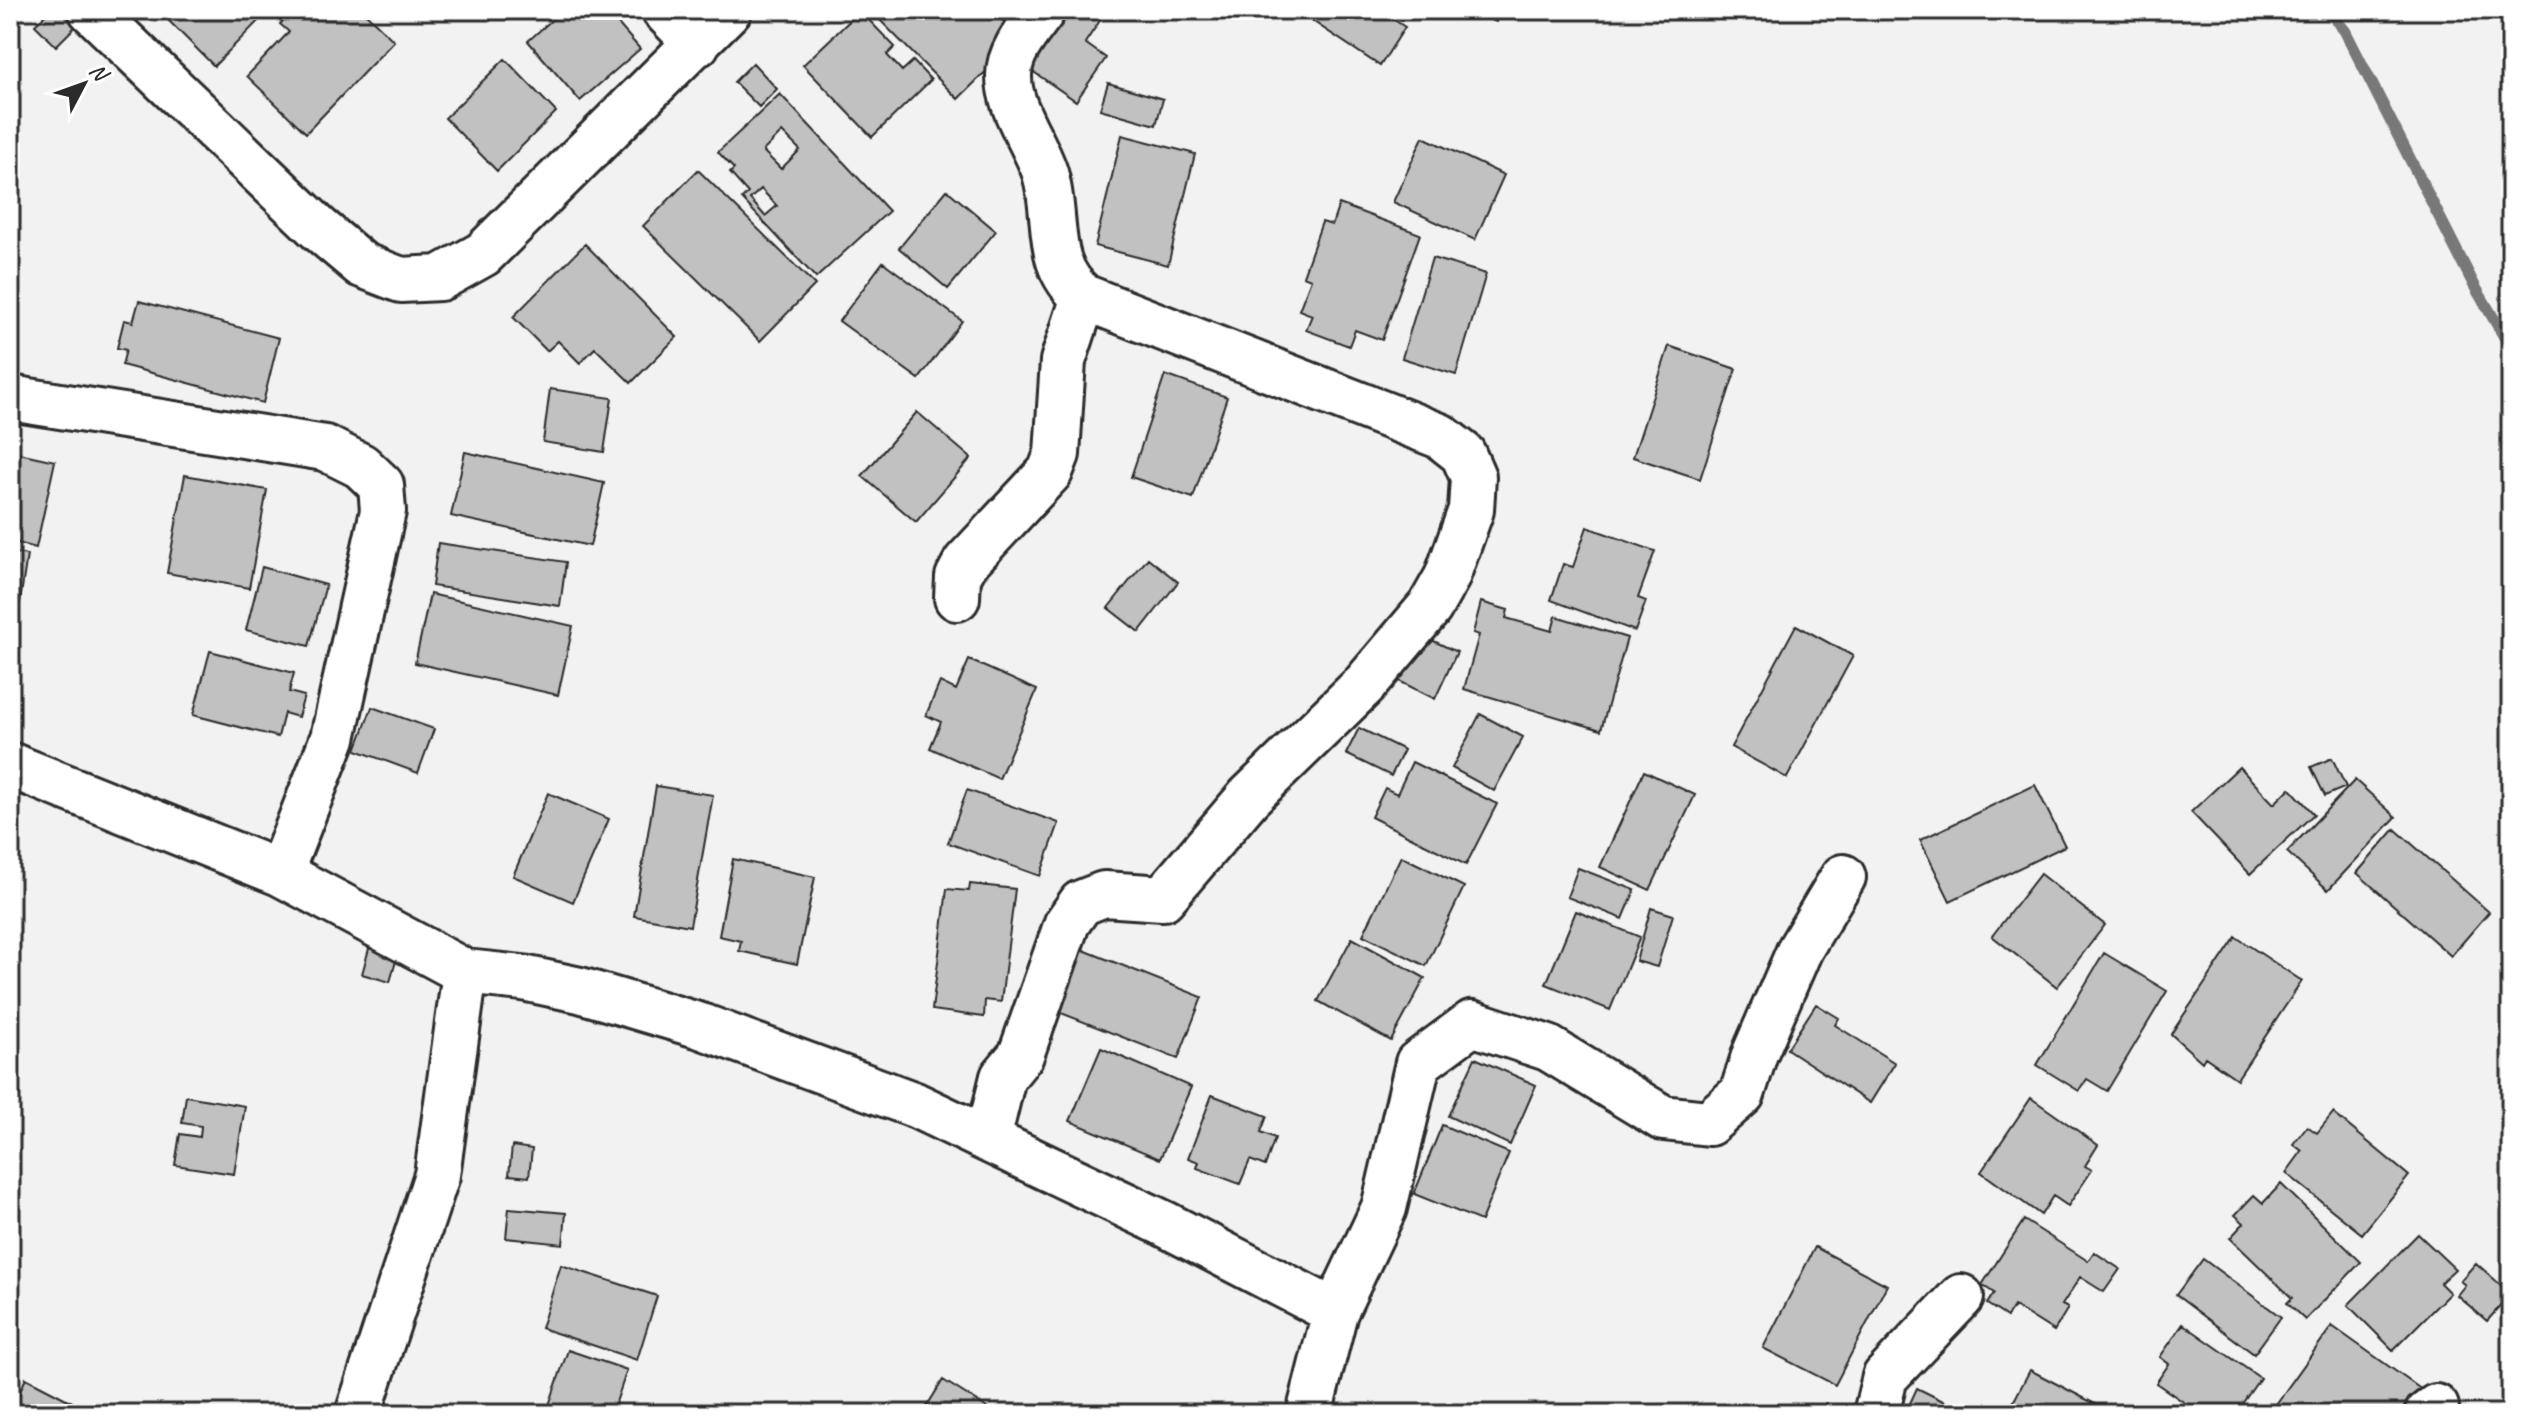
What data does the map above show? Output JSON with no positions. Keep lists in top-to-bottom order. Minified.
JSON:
{"north":"top right"}
